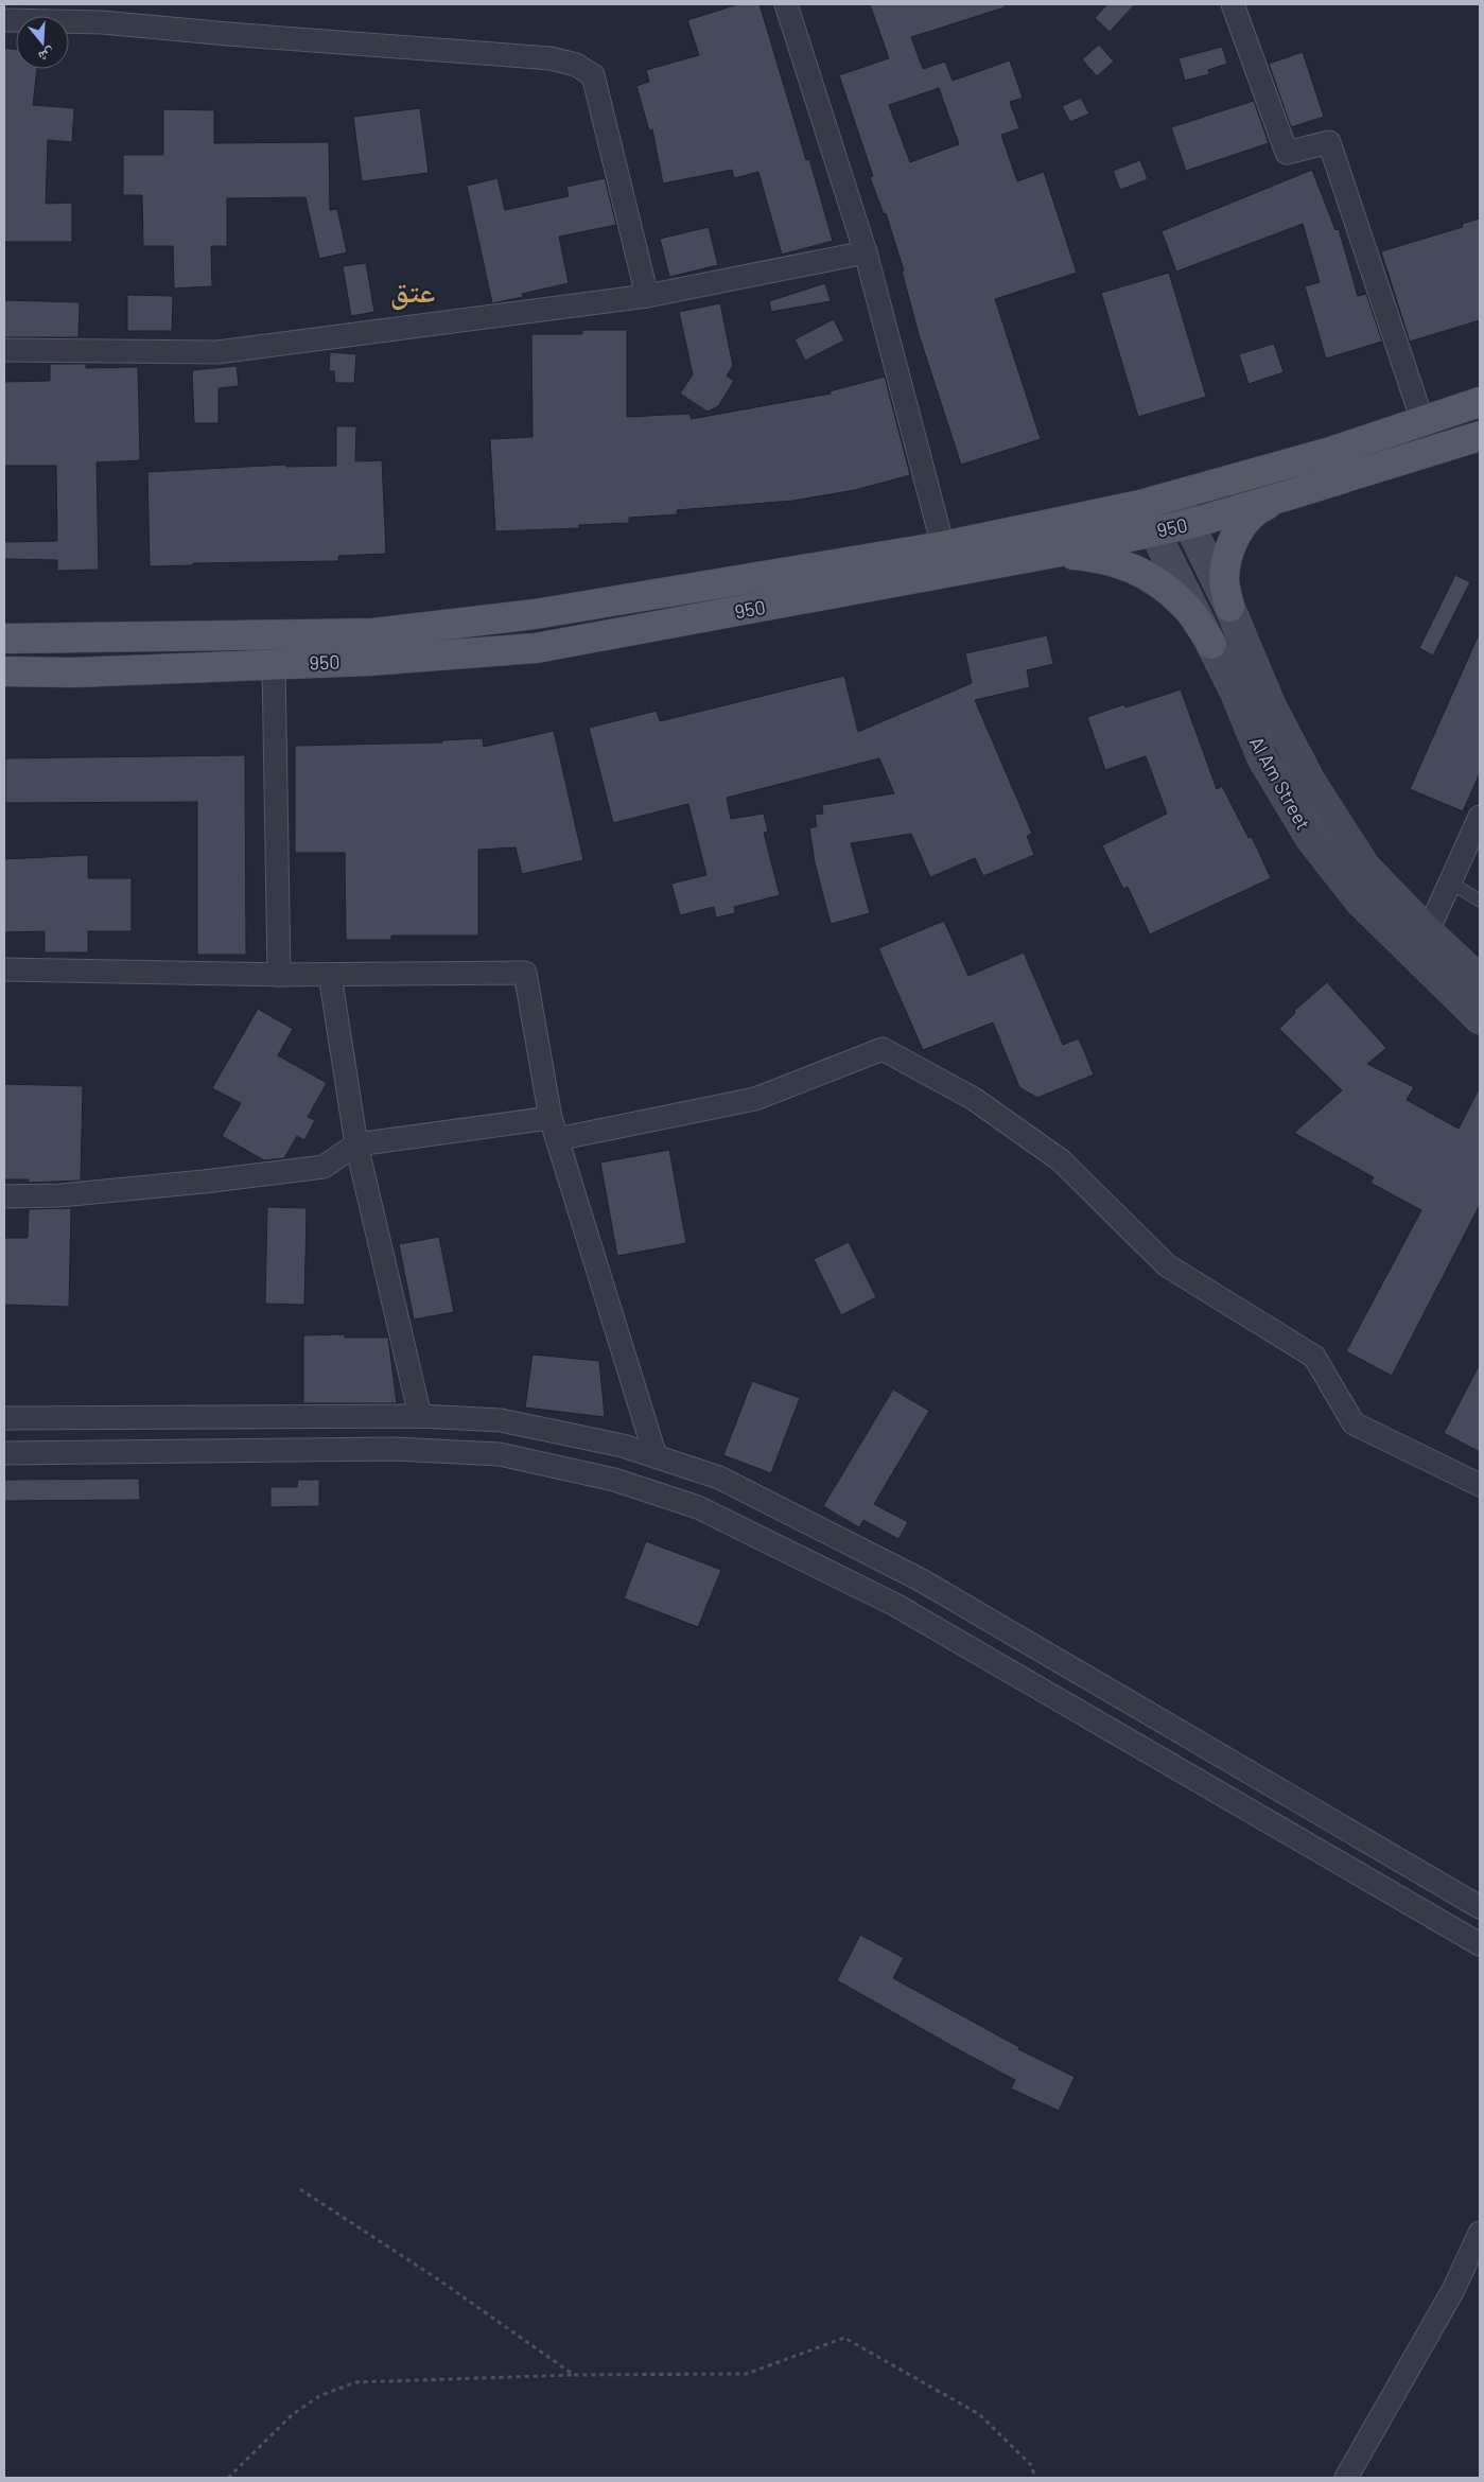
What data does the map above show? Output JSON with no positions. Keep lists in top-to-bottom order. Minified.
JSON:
{"streets":{"main road":["950","Al Am Street"]},"crossings":[["950","Al Am Street"]],"districts":["عتق"],"north":"bottom"}
